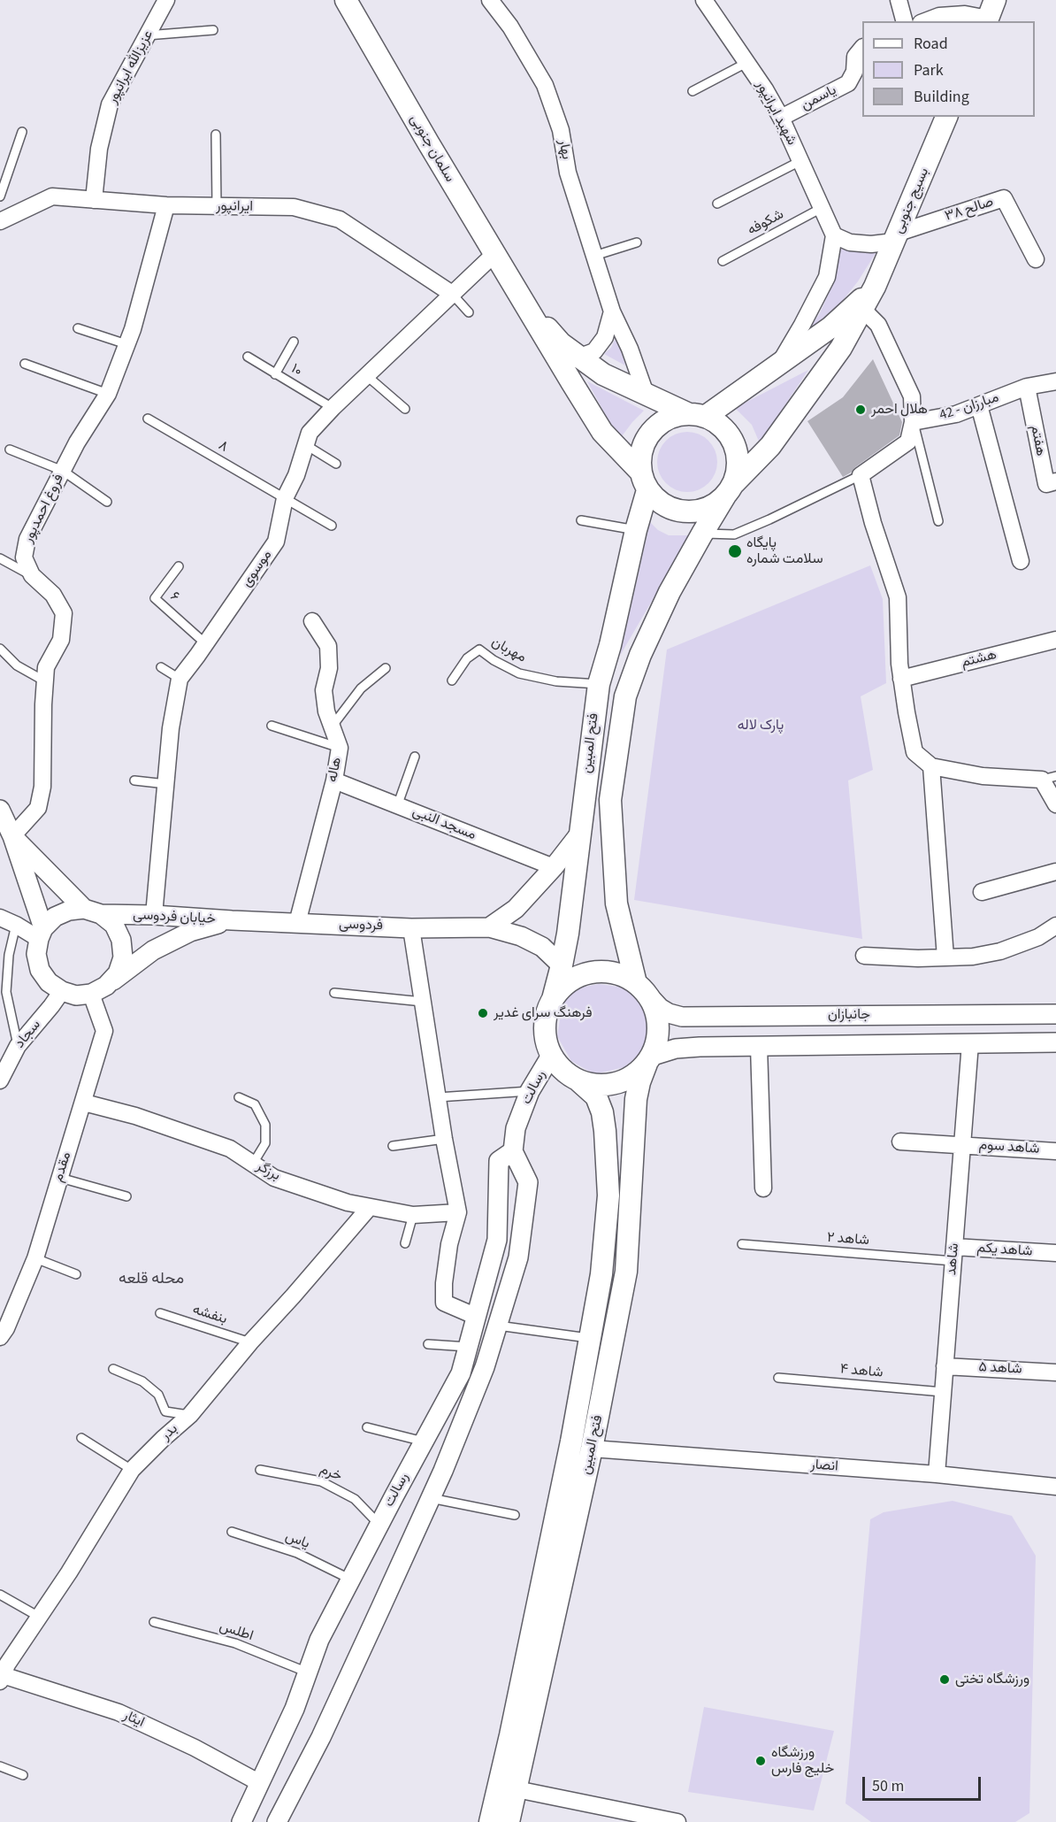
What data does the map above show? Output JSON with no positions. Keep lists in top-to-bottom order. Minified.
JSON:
{"streets":{"main road":["سلمان جنوبی","بسیج جنوبی","فتح المبین"],"street":["عزیزالله ایرانپور","یاسمن","شهید ایرانپور","بهار","ایرانپور","صالح ۳۸","مبارزان - 42","هفتم","فروغ احمدپور","موسوی","هشتم","هاله","مسجد النبی","خیابان فردوسی","فردوسی","جانبازان","سجاد","رسالت","شاهد سوم","مقدم","برزگر","شاهد یکم","شاهد","شاهد ۵","بدر","انصار","ایثار"],"lane":["شکوفه","۱۰","۸","۶","مهربان","شاهد ۲","بنفشه","شاهد ۴","خرم","یاس","اطلس"]},"crossings":[["عزیزالله ایرانپور","ایرانپور"],["یاسمن","شهید ایرانپور"],["شهید ایرانپور","شکوفه"],["سلمان جنوبی","موسوی"],["بسیج جنوبی","صالح ۳۸"],["بسیج جنوبی","فتح المبین"],["ایرانپور","فروغ احمدپور"],["ایرانپور","موسوی"],["۱۰","موسوی"],["مبارزان - 42","هفتم"],["۸","موسوی"],["موسوی","۶"],["موسوی","خیابان فردوسی"],["مهربان","فتح المبین"],["فتح المبین","فردوسی"],["فتح المبین","جانبازان"],["فتح المبین","رسالت"],["فتح المبین","انصار"],["هاله","مسجد النبی"],["هاله","فردوسی"],["خیابان فردوسی","فردوسی"],["خیابان فردوسی","سجاد"],["خیابان فردوسی","مقدم"],["جانبازان","رسالت"],["جانبازان","شاهد"],["سجاد","مقدم"],["رسالت","خرم"],["رسالت","یاس"],["رسالت","اطلس"],["رسالت","ایثار"],["شاهد سوم","شاهد"],["مقدم","برزگر"],["برزگر","بدر"],["شاهد ۲","شاهد یکم"],["شاهد ۲","شاهد"],["شاهد یکم","شاهد"],["شاهد","شاهد ۵"],["شاهد","شاهد ۴"],["شاهد","انصار"],["بنفشه","بدر"],["بدر","ایثار"]],"districts":["محله قلعه"],"parks":["پارک لاله"],"places":["هلال احمر","پایگاه سلامت شماره","فرهنگ سرای غدیر","ورزشگاه تختی","ورزشگاه خلیج فارس"],"legend":["Road","Park","Building"],"scale_bar":"50 m"}
